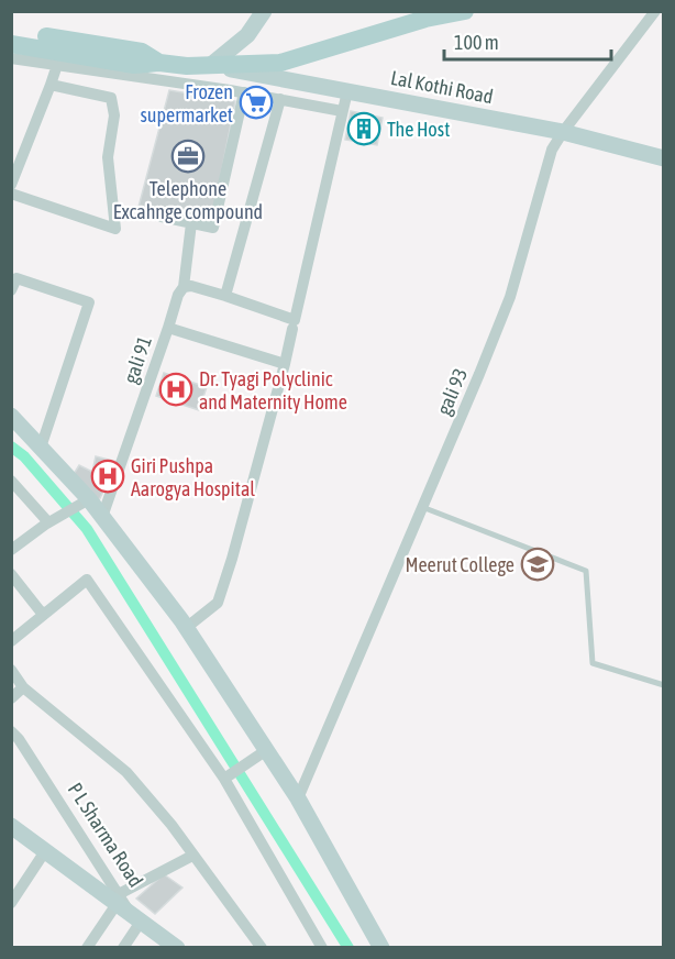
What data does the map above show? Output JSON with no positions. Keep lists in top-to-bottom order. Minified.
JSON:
{"streets":{"street":["Lal Kothi Road","gali 91","gali 93","P L Sharma Road"]},"crossings":[["Lal Kothi Road","gali 93"]],"places":{"supermarket":["Frozen supermarket"],"building":["The Host"],"office":["Telephone Excahnge compound"],"hospital":["Dr. Tyagi Polyclinic and Maternity Home","Giri Pushpa Aarogya Hospital"],"school or university":["Meerut College"]},"scale_bar":"100 m"}
